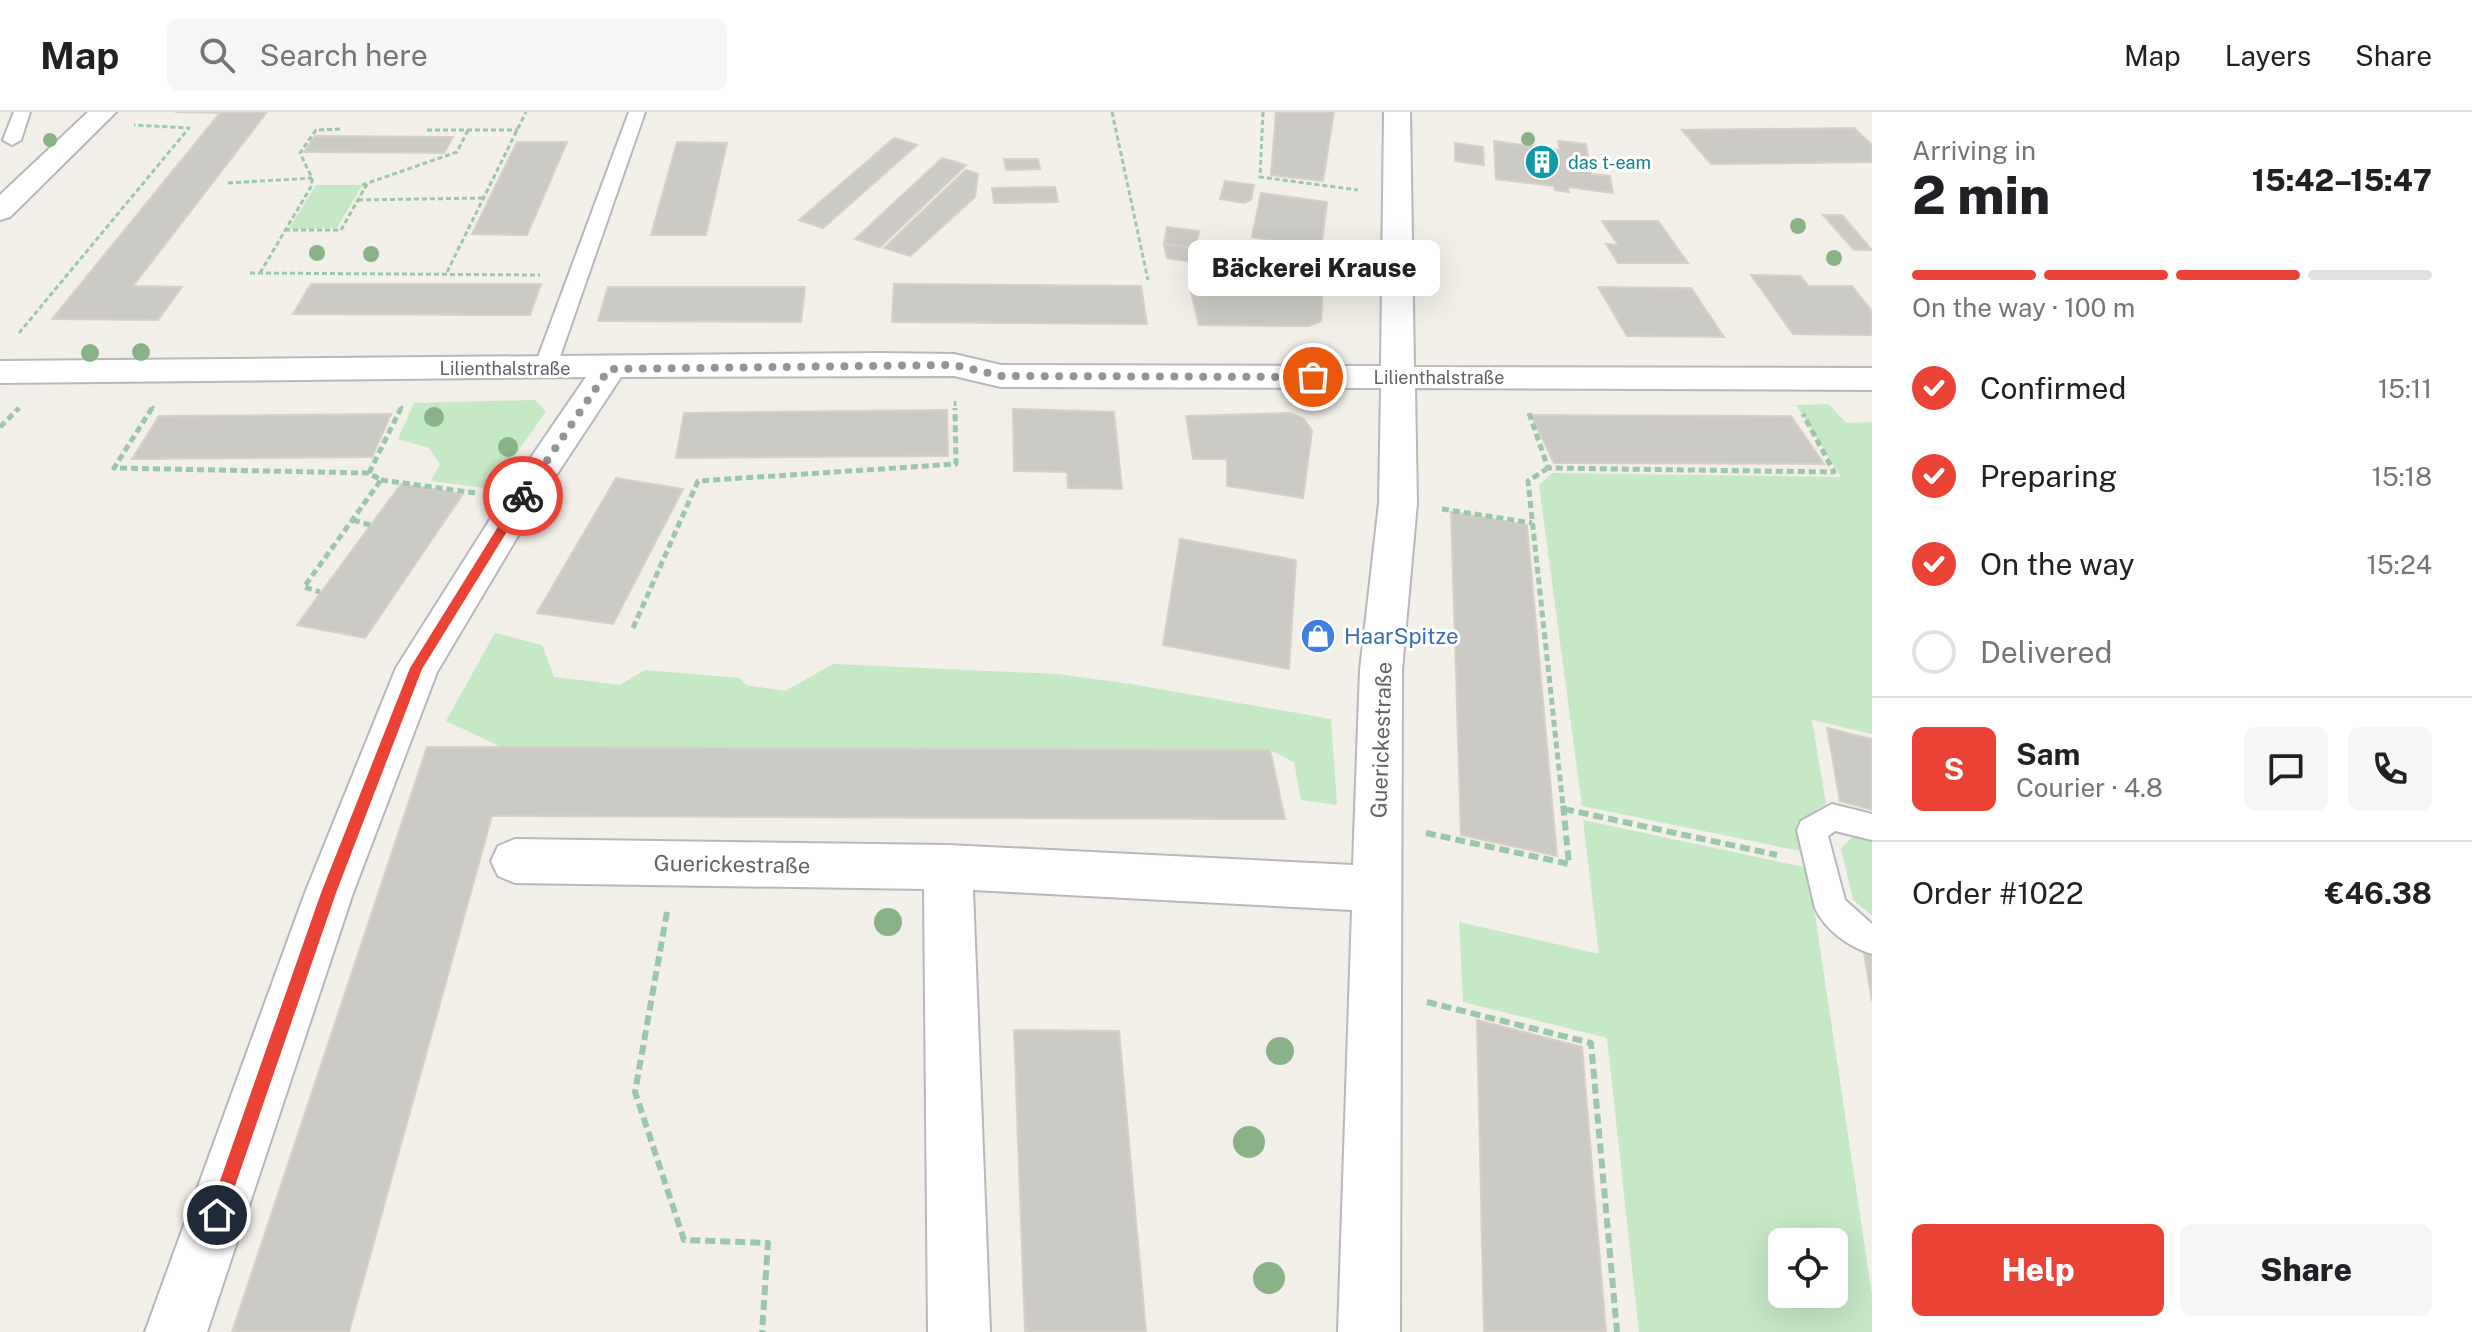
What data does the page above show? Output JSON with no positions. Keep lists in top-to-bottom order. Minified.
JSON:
{"streets":{"street":["Lilienthalstraße","Guerickestraße"]},"crossings":[["Lilienthalstraße","Guerickestraße"]],"places":{"building":["das t-eam"],"other":["Bäckerei Krause"],"shop":["HaarSpitze"]},"page":{"header":"Map","search":"Search here","nav":["Map","Layers","Share"],"heading":["2 min","Arriving in","15:42–15:47"],"panel":["Sam","Courier · 4.8","Order #1022","€46.38"],"bubble":"Bäckerei Krause","bar":"On the way · 100 m","list":[["Confirmed","15:11"],["Preparing","15:18"],["On the way","15:24"],"Delivered"],"round":"S","buttons":["Help","Share"]}}
